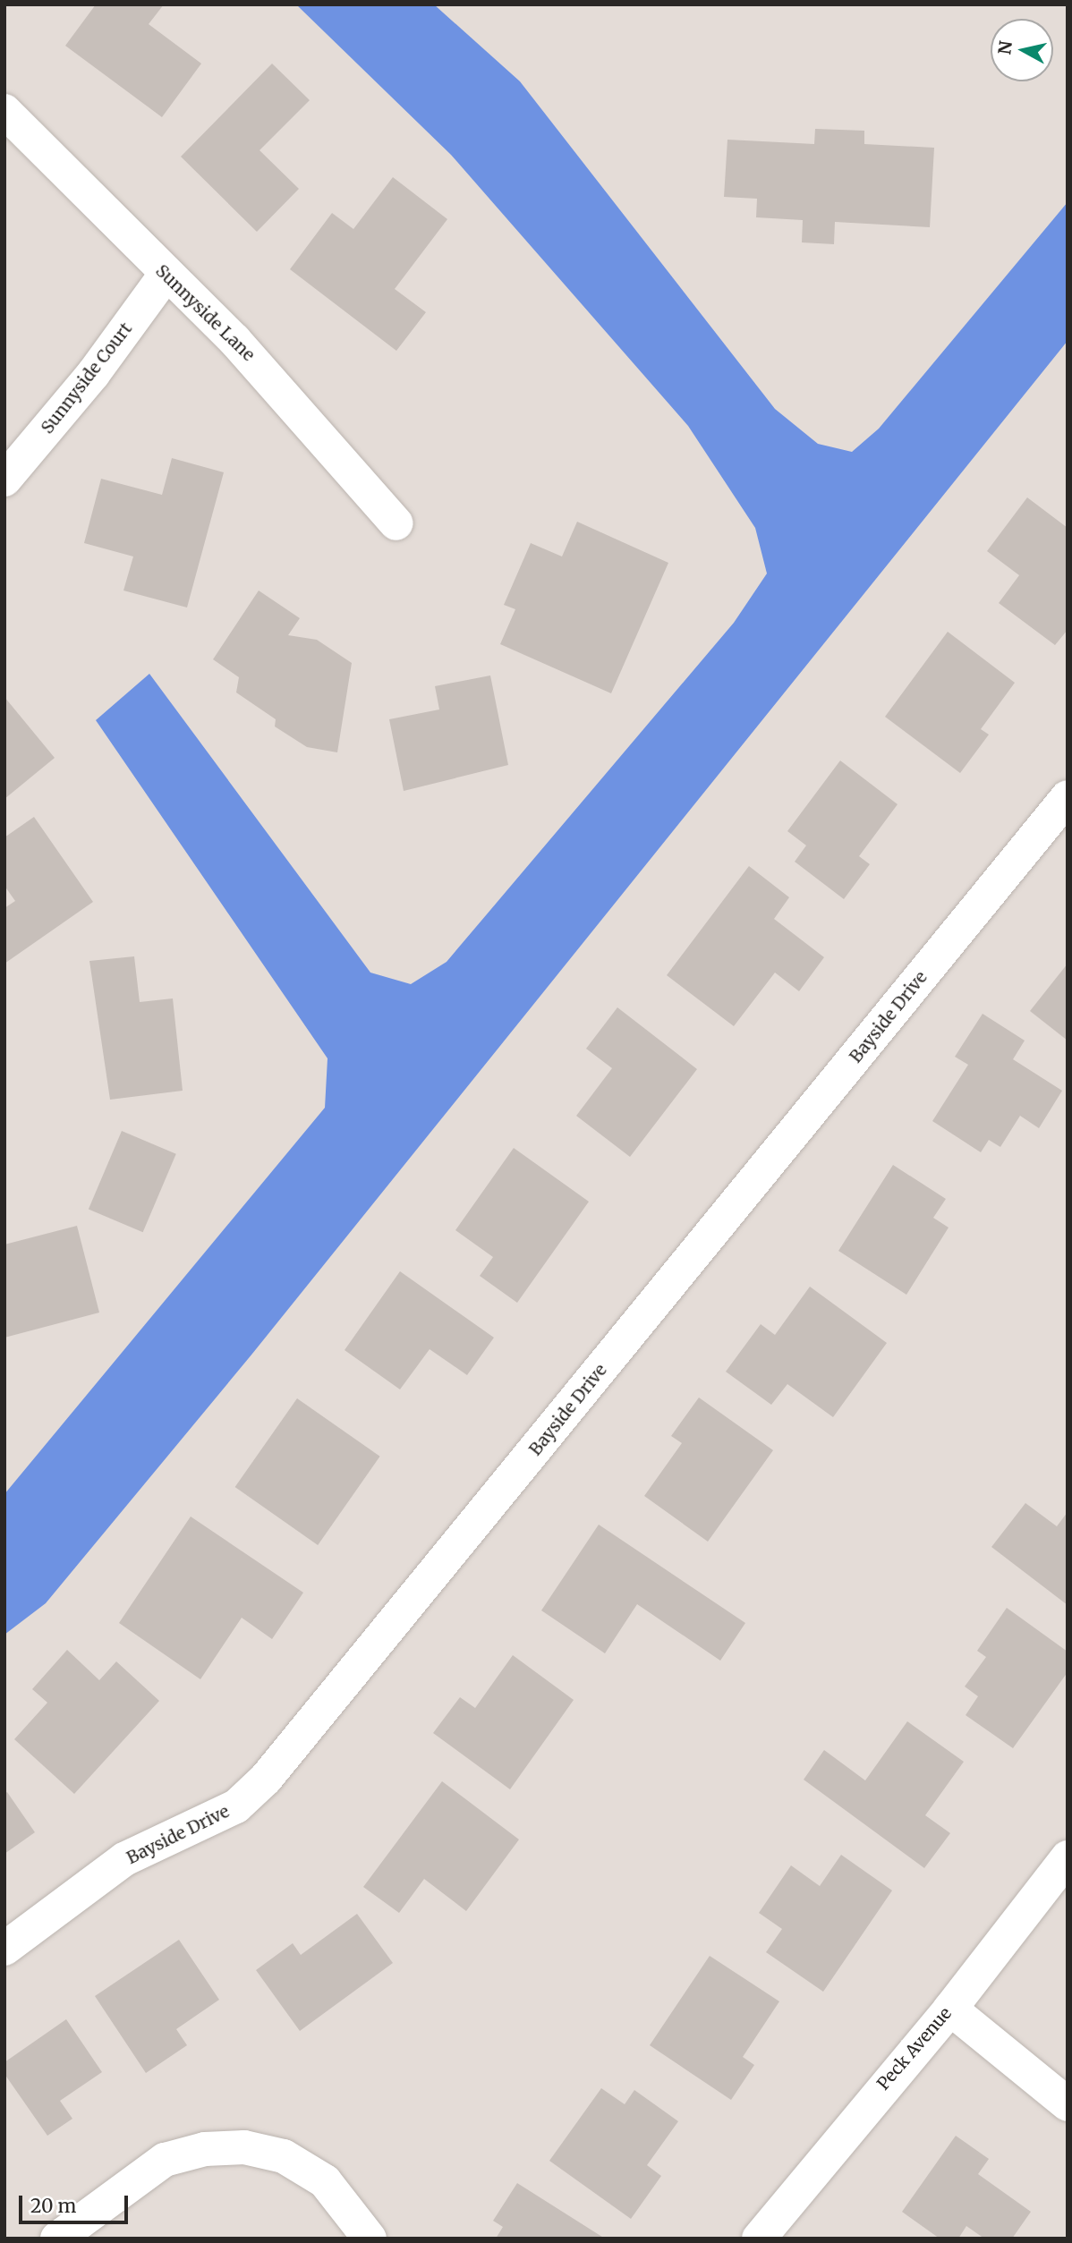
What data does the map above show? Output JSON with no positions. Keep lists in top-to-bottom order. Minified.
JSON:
{"streets":{"street":["Sunnyside Lane","Sunnyside Court","Bayside Drive","Peck Avenue"]},"crossings":[["Sunnyside Lane","Sunnyside Court"]],"scale_bar":"20 m","north":"left"}
